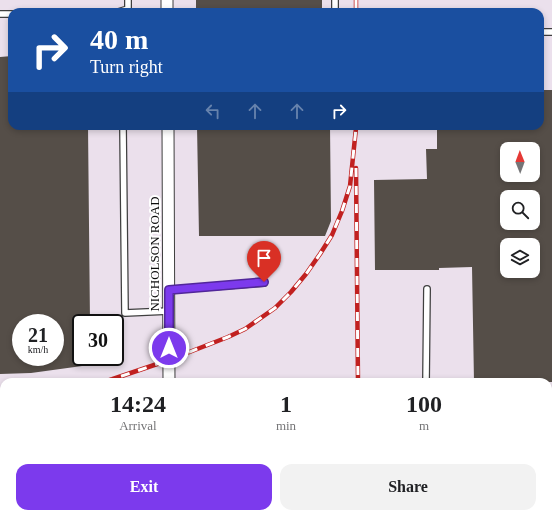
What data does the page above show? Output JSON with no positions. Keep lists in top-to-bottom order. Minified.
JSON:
{"streets":{"street":["NICHOLSON ROAD"]},"north":"top","page":{"turn":["40 m","Turn right"],"speed":"21 km/h","limit":"30","eta":["14:24","Arrival","1","min","100","m"],"buttons":["Exit","Share"]}}
